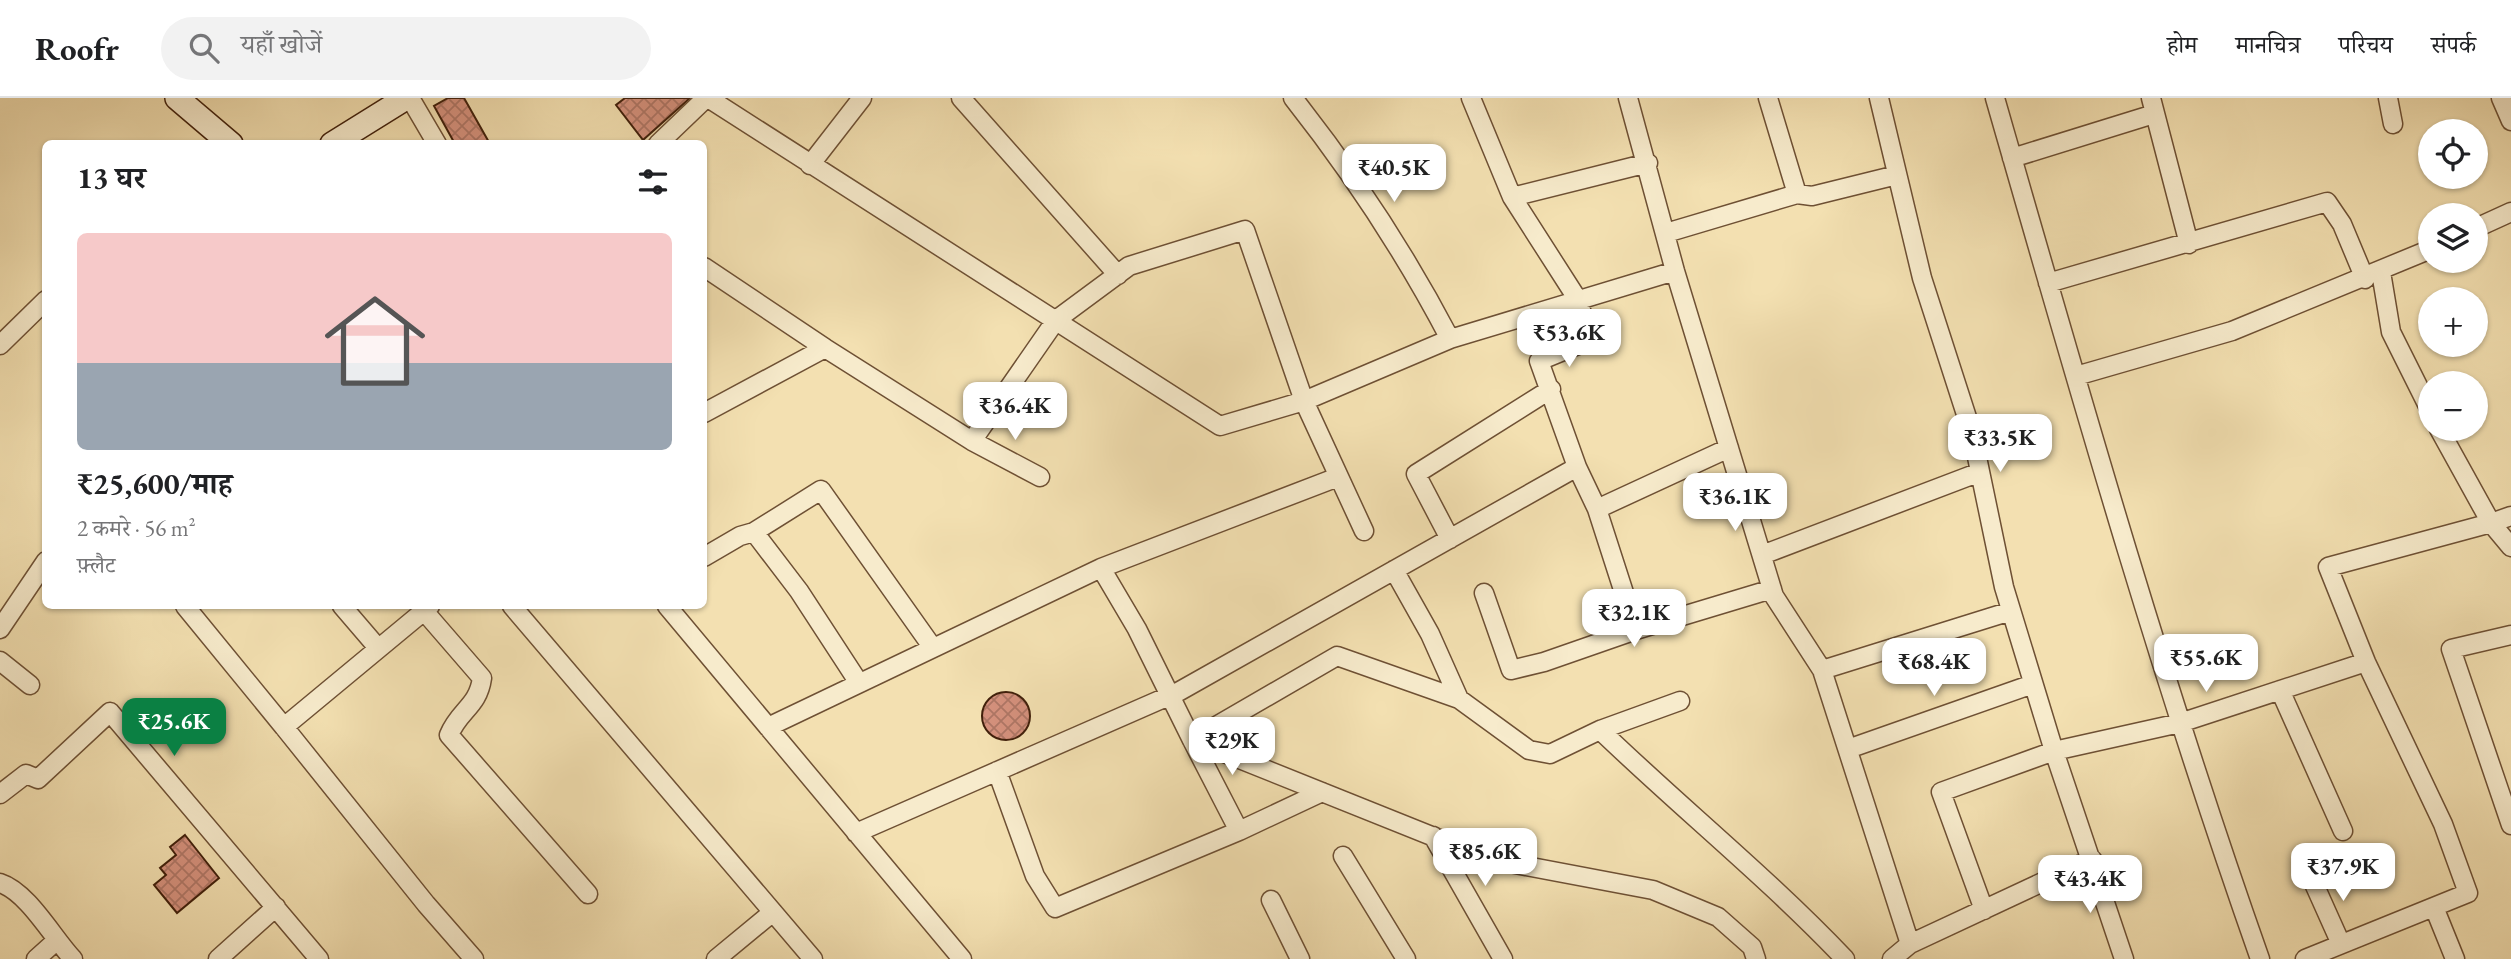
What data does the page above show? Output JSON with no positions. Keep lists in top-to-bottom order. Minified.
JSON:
{"page":{"header":"Roofr","search":"यहाँ खोजें","nav":["होम","मानचित्र","परिचय","संपर्क"],"map_buttons":["+","−"],"heading":"13 घर","price":["₹40.5K","₹53.6K","₹36.4K","₹33.5K","₹36.1K","₹32.1K","₹55.6K","₹68.4K","₹25.6K","₹29K","₹85.6K","₹37.9K","₹43.4K"],"list":[{"name":"₹25,600/माह","note":"2 कमरे · 56 m² · फ़्लैट"}]}}
